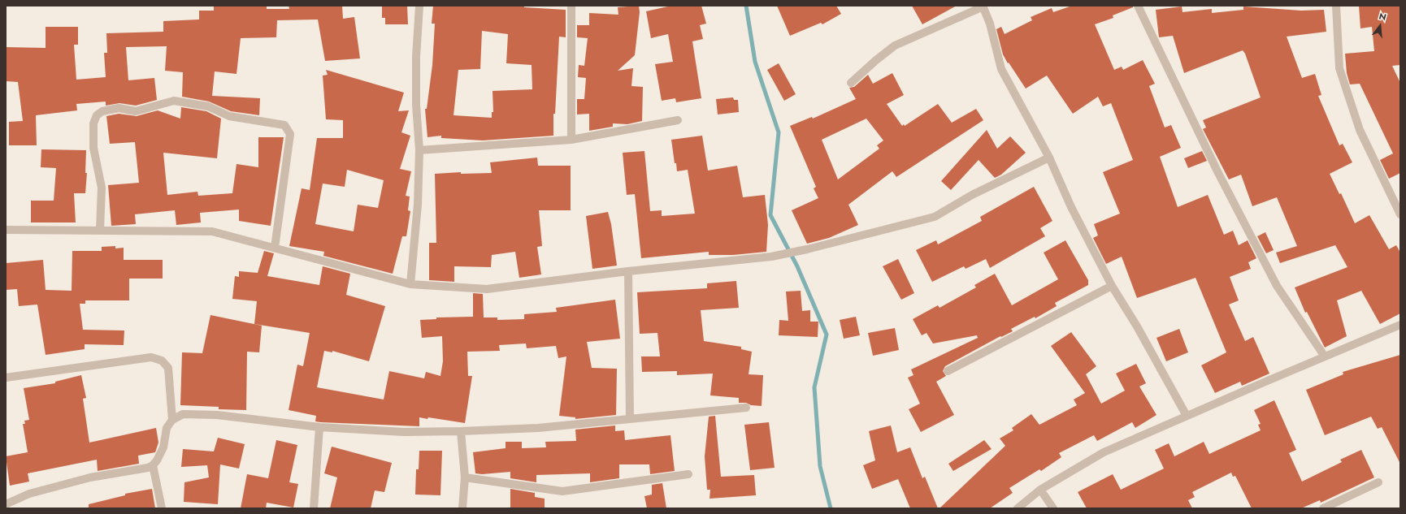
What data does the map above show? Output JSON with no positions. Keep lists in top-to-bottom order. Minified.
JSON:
{"north":"top"}
